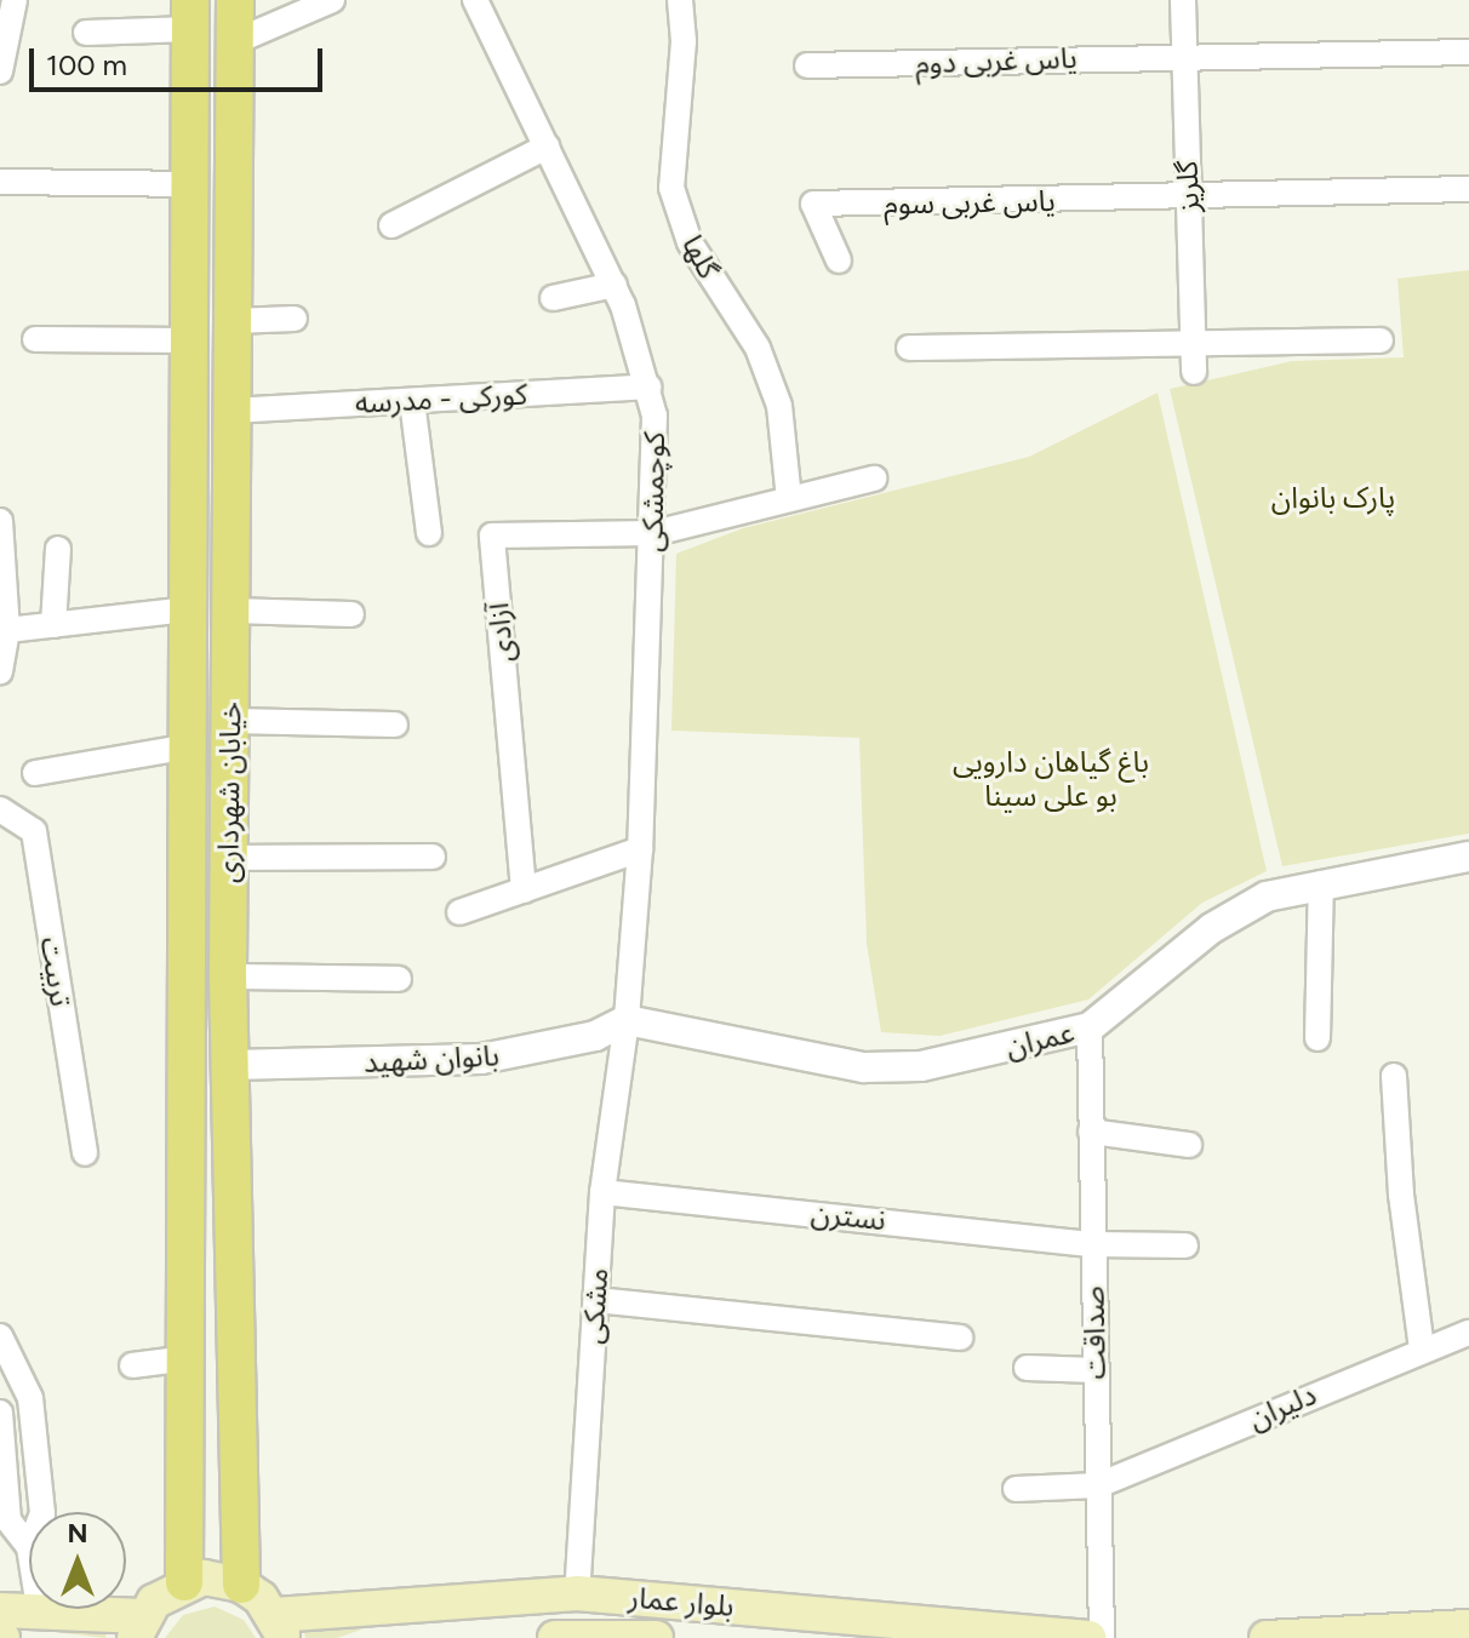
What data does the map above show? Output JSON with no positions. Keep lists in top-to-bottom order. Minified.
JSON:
{"streets":{"main road":["خیابان شهرداری","بلوار عمار"],"street":["یاس غربی دوم","گلریز","یاس غربی سوم","گلها","کورکی - مدرسه","کوچمشکی","آزادی","تربیت","عمران","بانوان شهید","نسترن","مشکی","صداقت","دلیران"]},"crossings":[["یاس غربی دوم","گلریز"],["گلریز","یاس غربی سوم"],["کورکی - مدرسه","کوچمشکی"],["کورکی - مدرسه","خیابان شهرداری"],["کوچمشکی","آزادی"],["کوچمشکی","عمران"],["کوچمشکی","بانوان شهید"],["کوچمشکی","مشکی"],["خیابان شهرداری","بانوان شهید"],["عمران","بانوان شهید"],["عمران","مشکی"],["عمران","صداقت"],["بانوان شهید","مشکی"],["نسترن","مشکی"],["نسترن","صداقت"],["مشکی","بلوار عمار"],["صداقت","دلیران"]],"parks":["پارک بانوان","باغ گیاهان دارویی بو علی سینا"],"scale_bar":"100 m","north":"top"}
